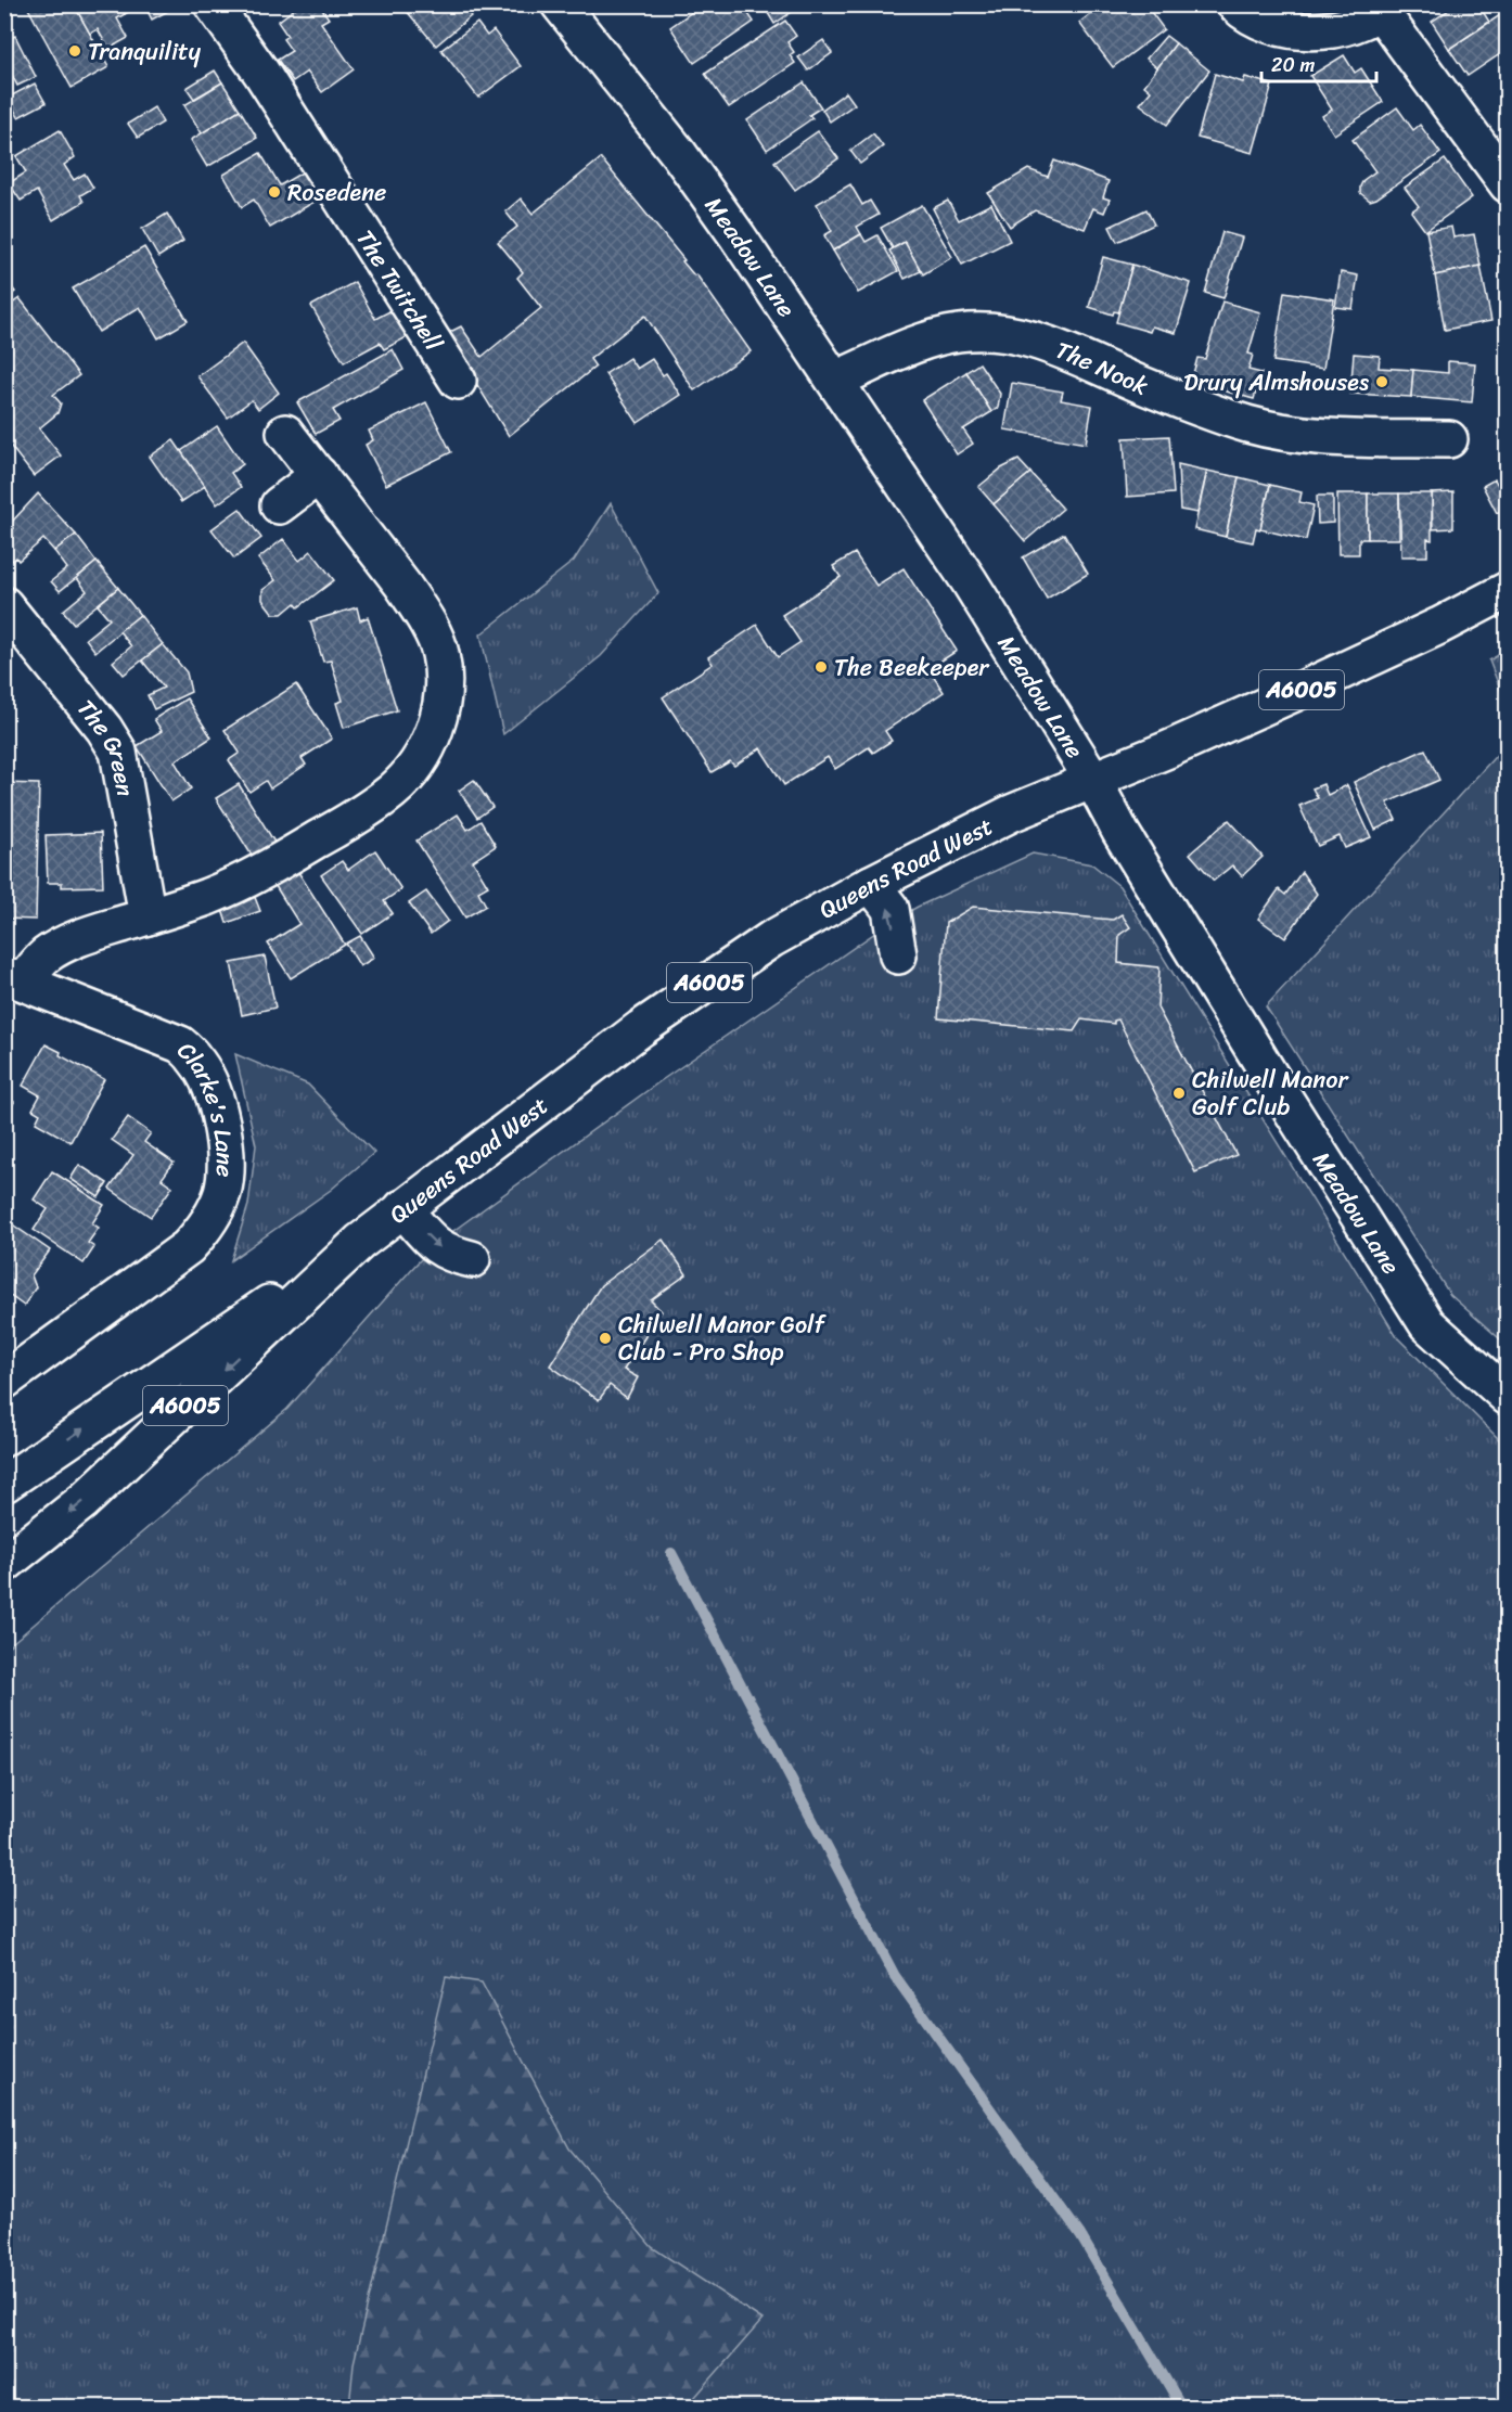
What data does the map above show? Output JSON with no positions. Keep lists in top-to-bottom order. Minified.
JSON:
{"streets":{"street":["Meadow Lane","The Twitchell","The Nook","A6005","The Green","Queens Road West","Clarke's Lane"]},"crossings":[["Meadow Lane","The Nook"],["Meadow Lane","Queens Road West"]],"places":["Tranquility","Rosedene","Drury Almshouses","The Beekeeper","Chilwell Manor Golf Club","Chilwell Manor Golf Club - Pro Shop"],"scale_bar":"20 m"}
